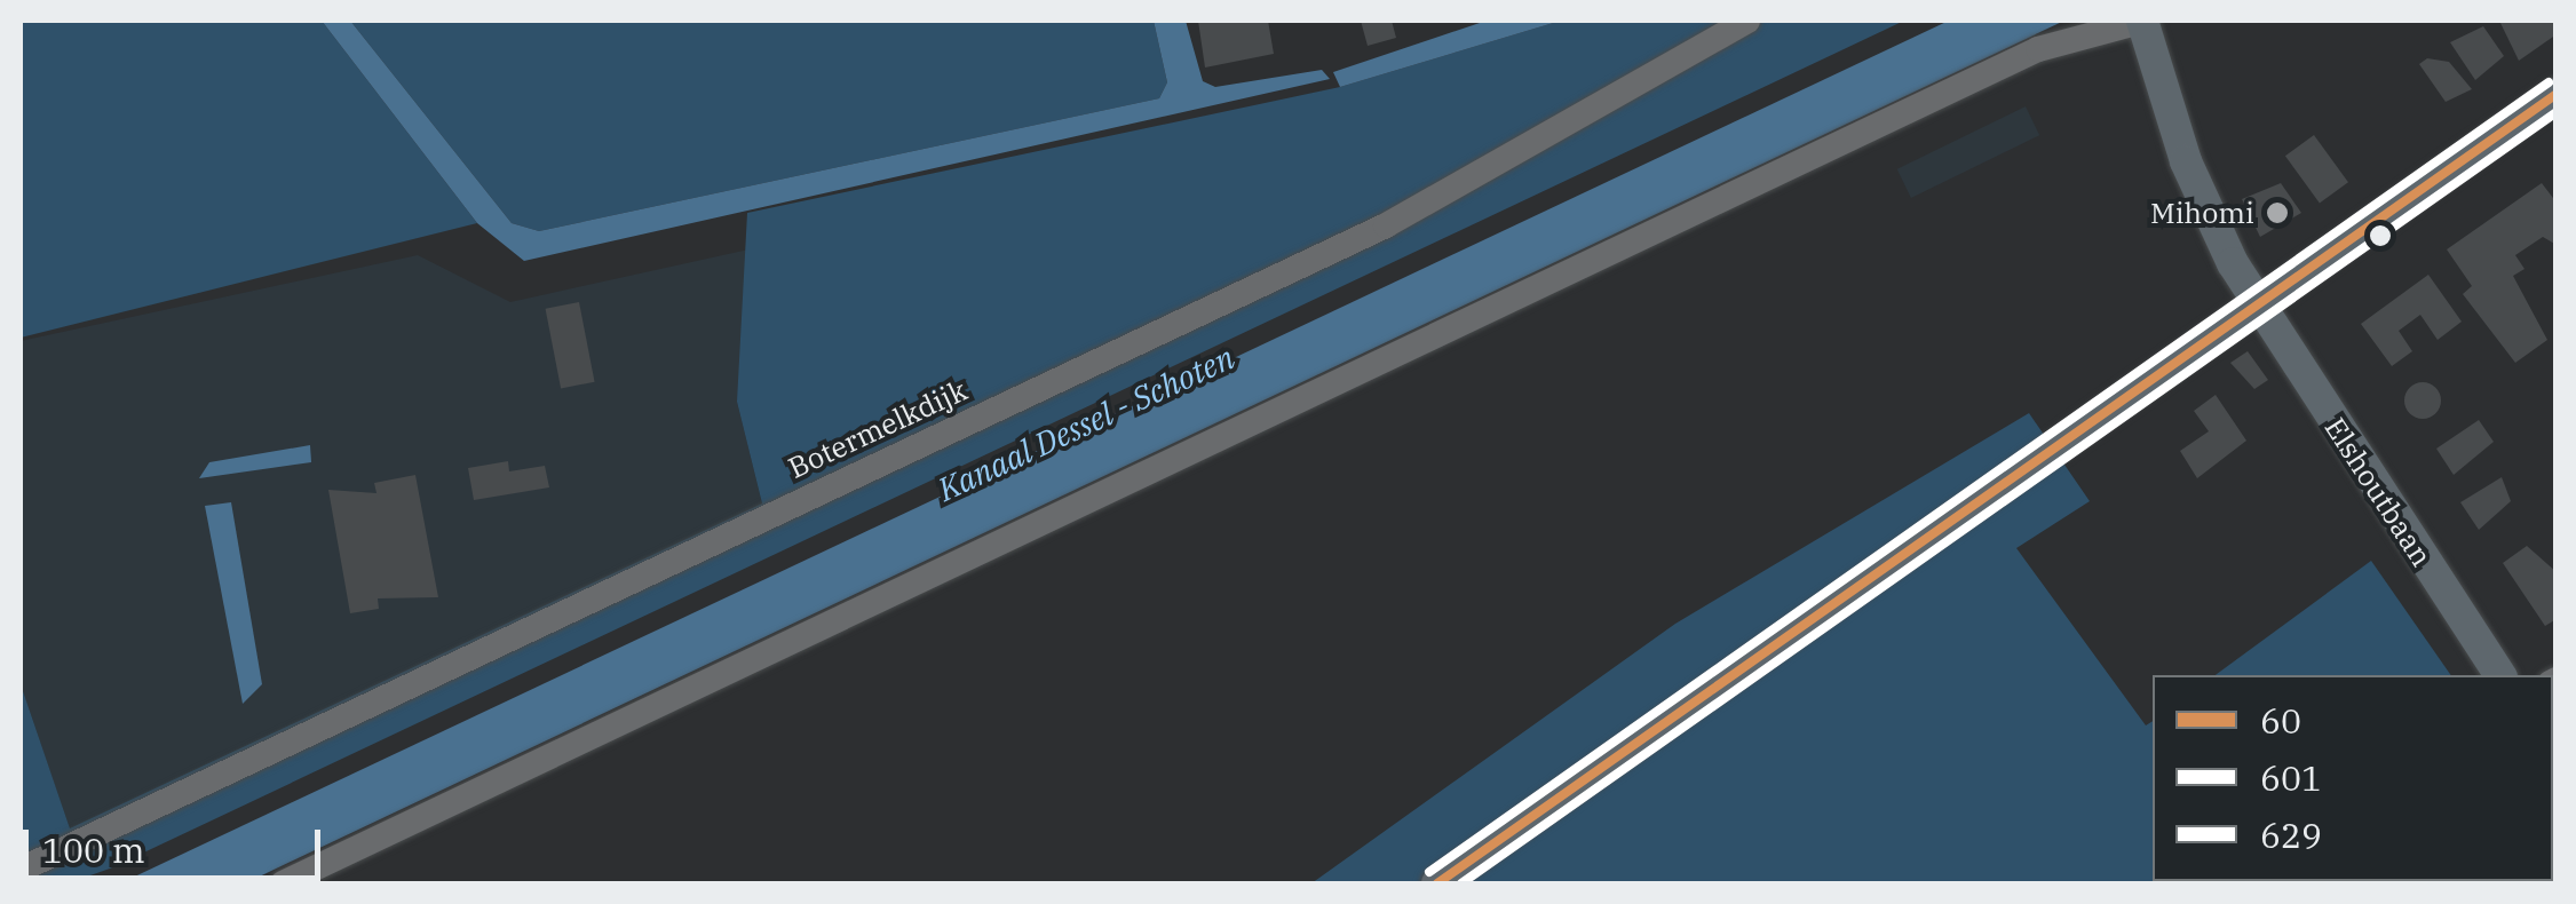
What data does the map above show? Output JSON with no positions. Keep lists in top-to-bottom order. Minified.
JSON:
{"streets":{"main road":["Elshoutbaan"],"street":["Botermelkdijk"]},"water":["Kanaal Dessel - Schoten"],"places":["Mihomi"],"lines":["transit line 629","transit line 60","transit line 601"],"legend":["60","601","629"],"scale_bar":"100 m"}
